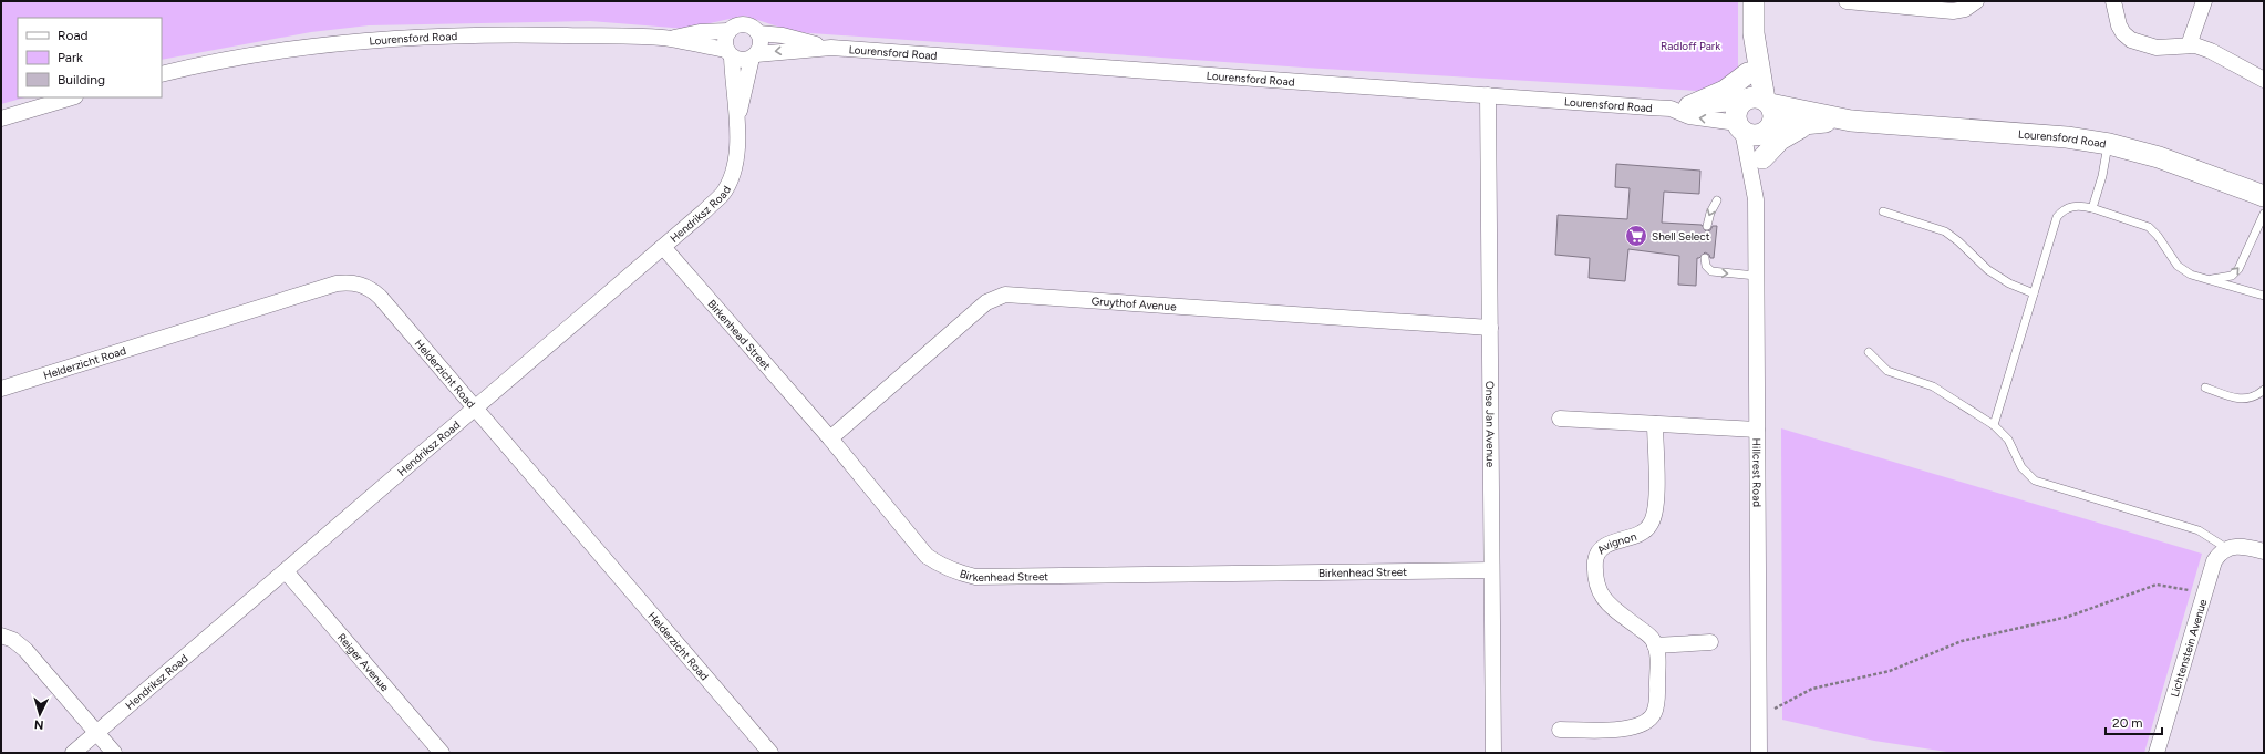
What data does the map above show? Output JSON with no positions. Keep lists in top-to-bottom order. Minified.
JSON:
{"streets":{"street":["Lourensford Road","Hendriksz Road","Gruythof Avenue","Birkenhead Street","Helderzicht Road","Onse Jan Avenue","Hillcrest Road","Avignon","Lichtenstein Avenue","Reiger Avenue"]},"crossings":[["Lourensford Road","Hendriksz Road"],["Lourensford Road","Onse Jan Avenue"],["Lourensford Road","Hillcrest Road"],["Hendriksz Road","Birkenhead Street"],["Hendriksz Road","Helderzicht Road"],["Hendriksz Road","Reiger Avenue"],["Gruythof Avenue","Birkenhead Street"],["Gruythof Avenue","Onse Jan Avenue"],["Birkenhead Street","Onse Jan Avenue"]],"parks":["Radloff Park"],"places":{"supermarket":["Shell Select"]},"legend":["Road","Park","Building"],"scale_bar":"20 m","north":"bottom"}
